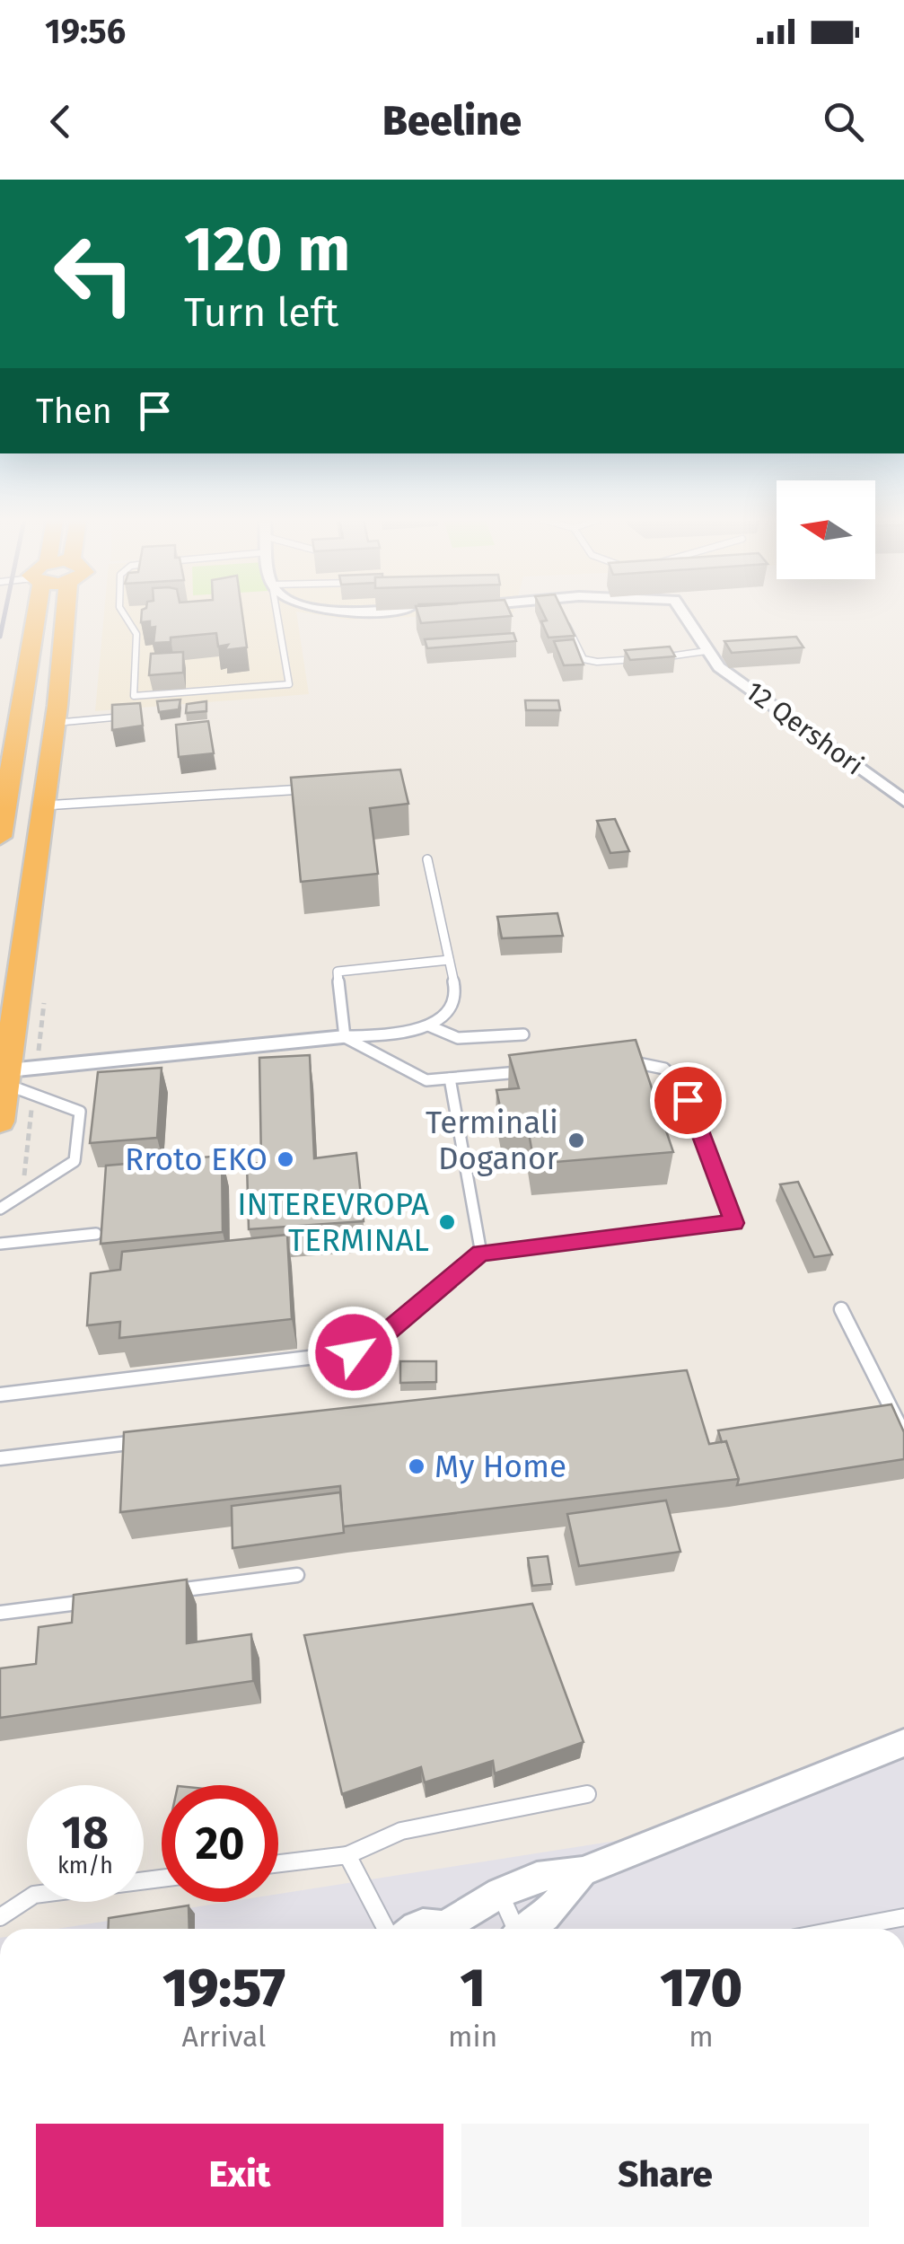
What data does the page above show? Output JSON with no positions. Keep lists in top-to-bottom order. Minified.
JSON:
{"streets":{"street":["12 Qershori"]},"places":["Terminali Doganor","Rroto EKO","INTEREVROPA TERMINAL","My Home"],"north":"left","page":{"status":"19:56","header":"Beeline","turn":["120 m","Turn left"],"then":"Then","speed":"18 km/h","limit":"20","eta":["19:57","Arrival","1","min","170","m"],"buttons":["Exit","Share"]}}
